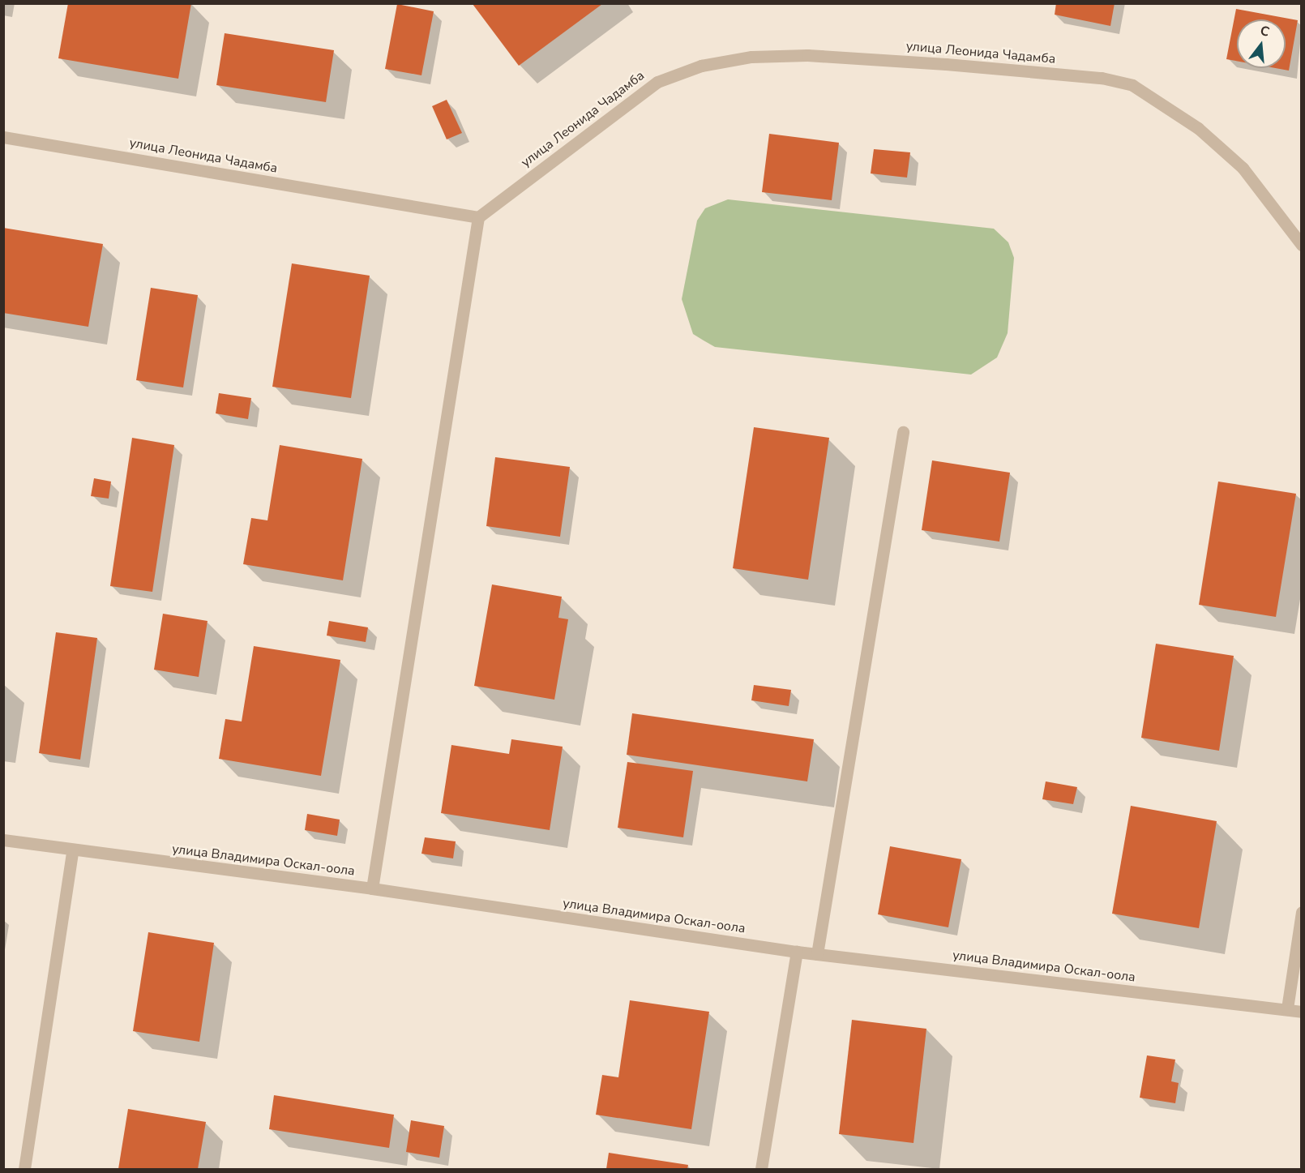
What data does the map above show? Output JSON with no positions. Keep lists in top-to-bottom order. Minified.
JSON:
{"streets":{"street":["улица Леонида Чадамба","улица Владимира Оскал-оола"]},"north":"top"}
